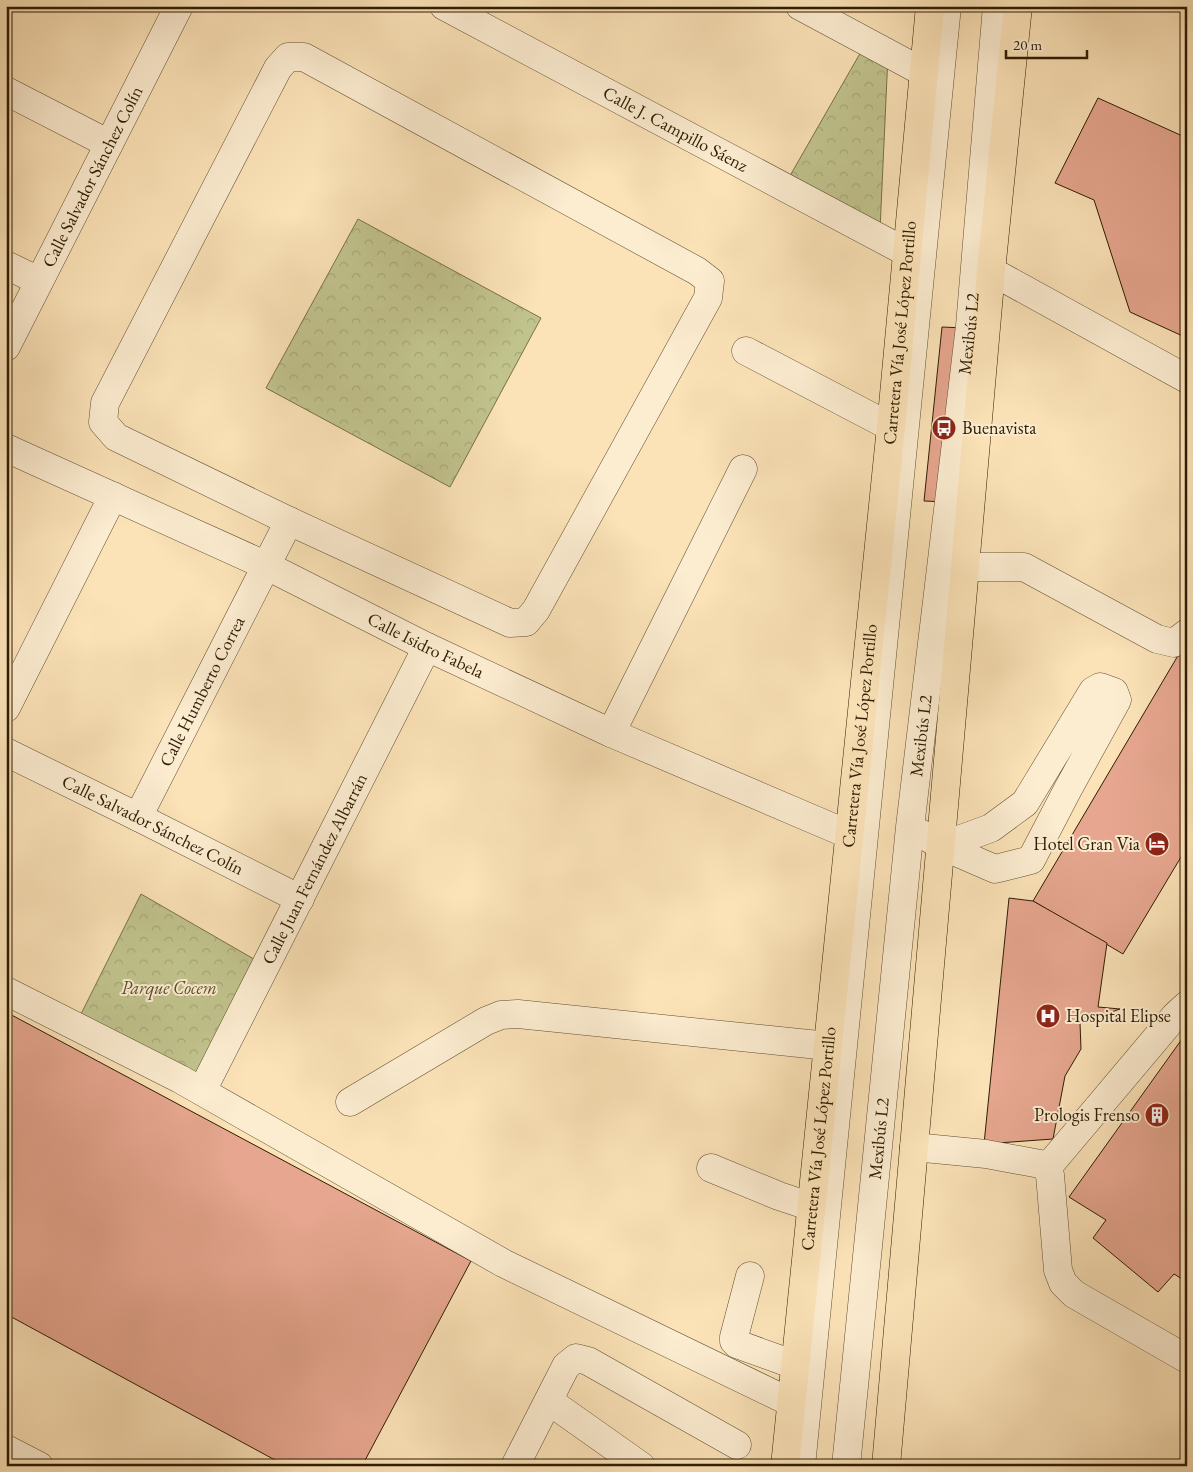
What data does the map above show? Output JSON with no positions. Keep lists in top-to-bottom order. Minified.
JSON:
{"streets":{"main road":["Carretera Vía José López Portillo"],"street":["Calle J. Campillo Sáenz","Calle Salvador Sánchez Colín","Mexibús L2","Calle Isidro Fabela","Calle Humberto Correa","Calle Juan Fernández Albarrán"]},"crossings":[["Calle J. Campillo Sáenz","Carretera Vía José López Portillo"],["Calle Salvador Sánchez Colín","Calle Humberto Correa"],["Calle Salvador Sánchez Colín","Calle Juan Fernández Albarrán"],["Carretera Vía José López Portillo","Calle Isidro Fabela"],["Calle Isidro Fabela","Calle Humberto Correa"],["Calle Isidro Fabela","Calle Juan Fernández Albarrán"]],"parks":["Parque Cocem"],"places":{"bus stop":["Buenavista"],"hotel":["Hotel Gran Via"],"hospital":["Hospital Elipse"],"building":["Prologis Frenso"]},"scale_bar":"20 m"}
